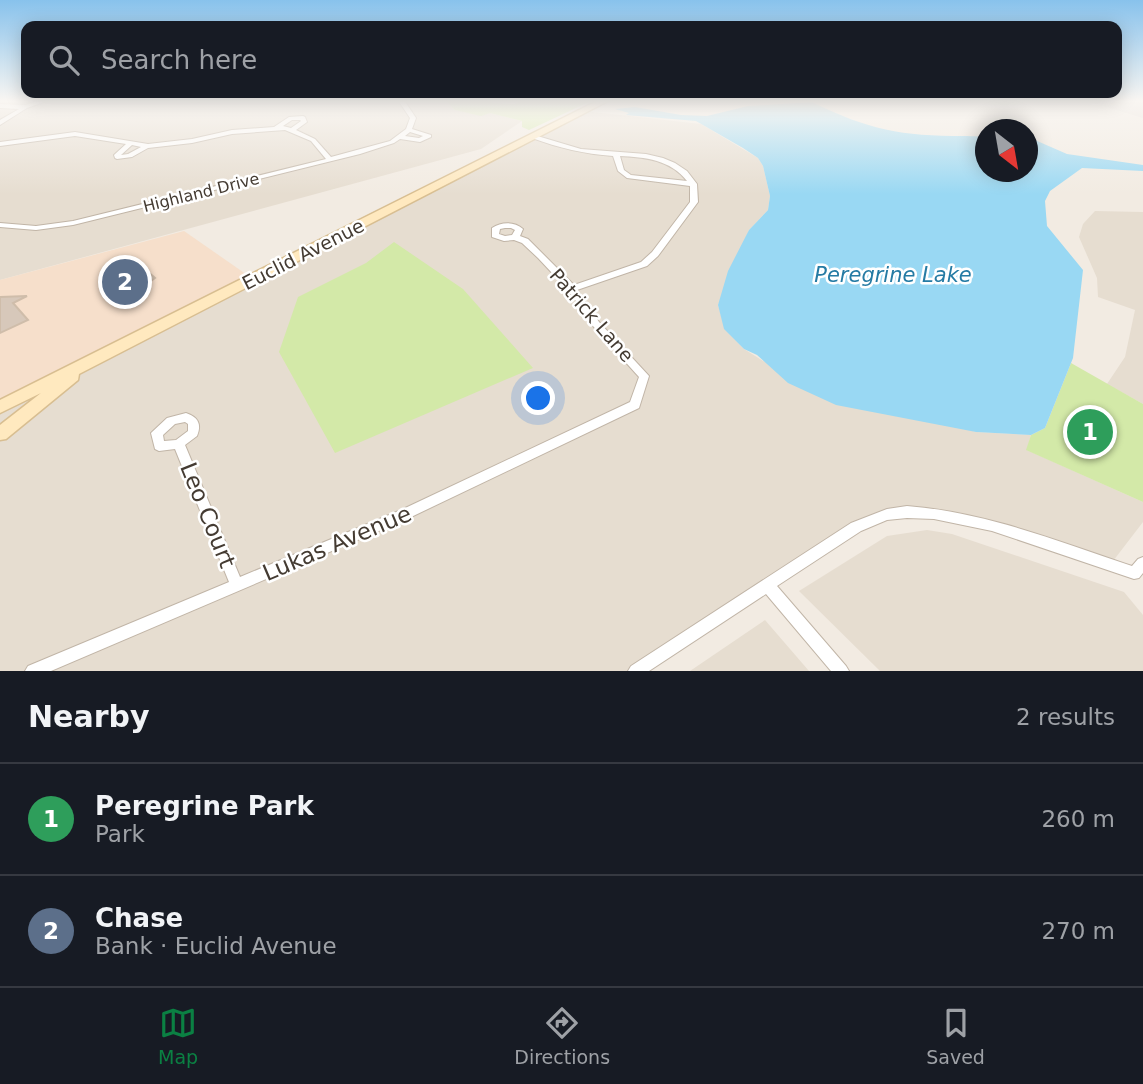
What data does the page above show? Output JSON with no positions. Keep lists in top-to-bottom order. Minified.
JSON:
{"streets":{"main road":["Euclid Avenue"],"street":["Highland Drive","Patrick Lane","Leo Court","Lukas Avenue"]},"crossings":[["Patrick Lane","Lukas Avenue"],["Leo Court","Lukas Avenue"]],"water":["Peregrine Lake"],"north":"bottom right","page":{"search":"Search here","pins":["2","1"],"heading":["Nearby","2 results"],"list":[{"mark":"1","name":"Peregrine Park","note":"Park","value":"260 m"},{"mark":"2","name":"Chase","note":"Bank · Euclid Avenue","value":"270 m"}],"nav":["Map","Directions","Saved"]}}
